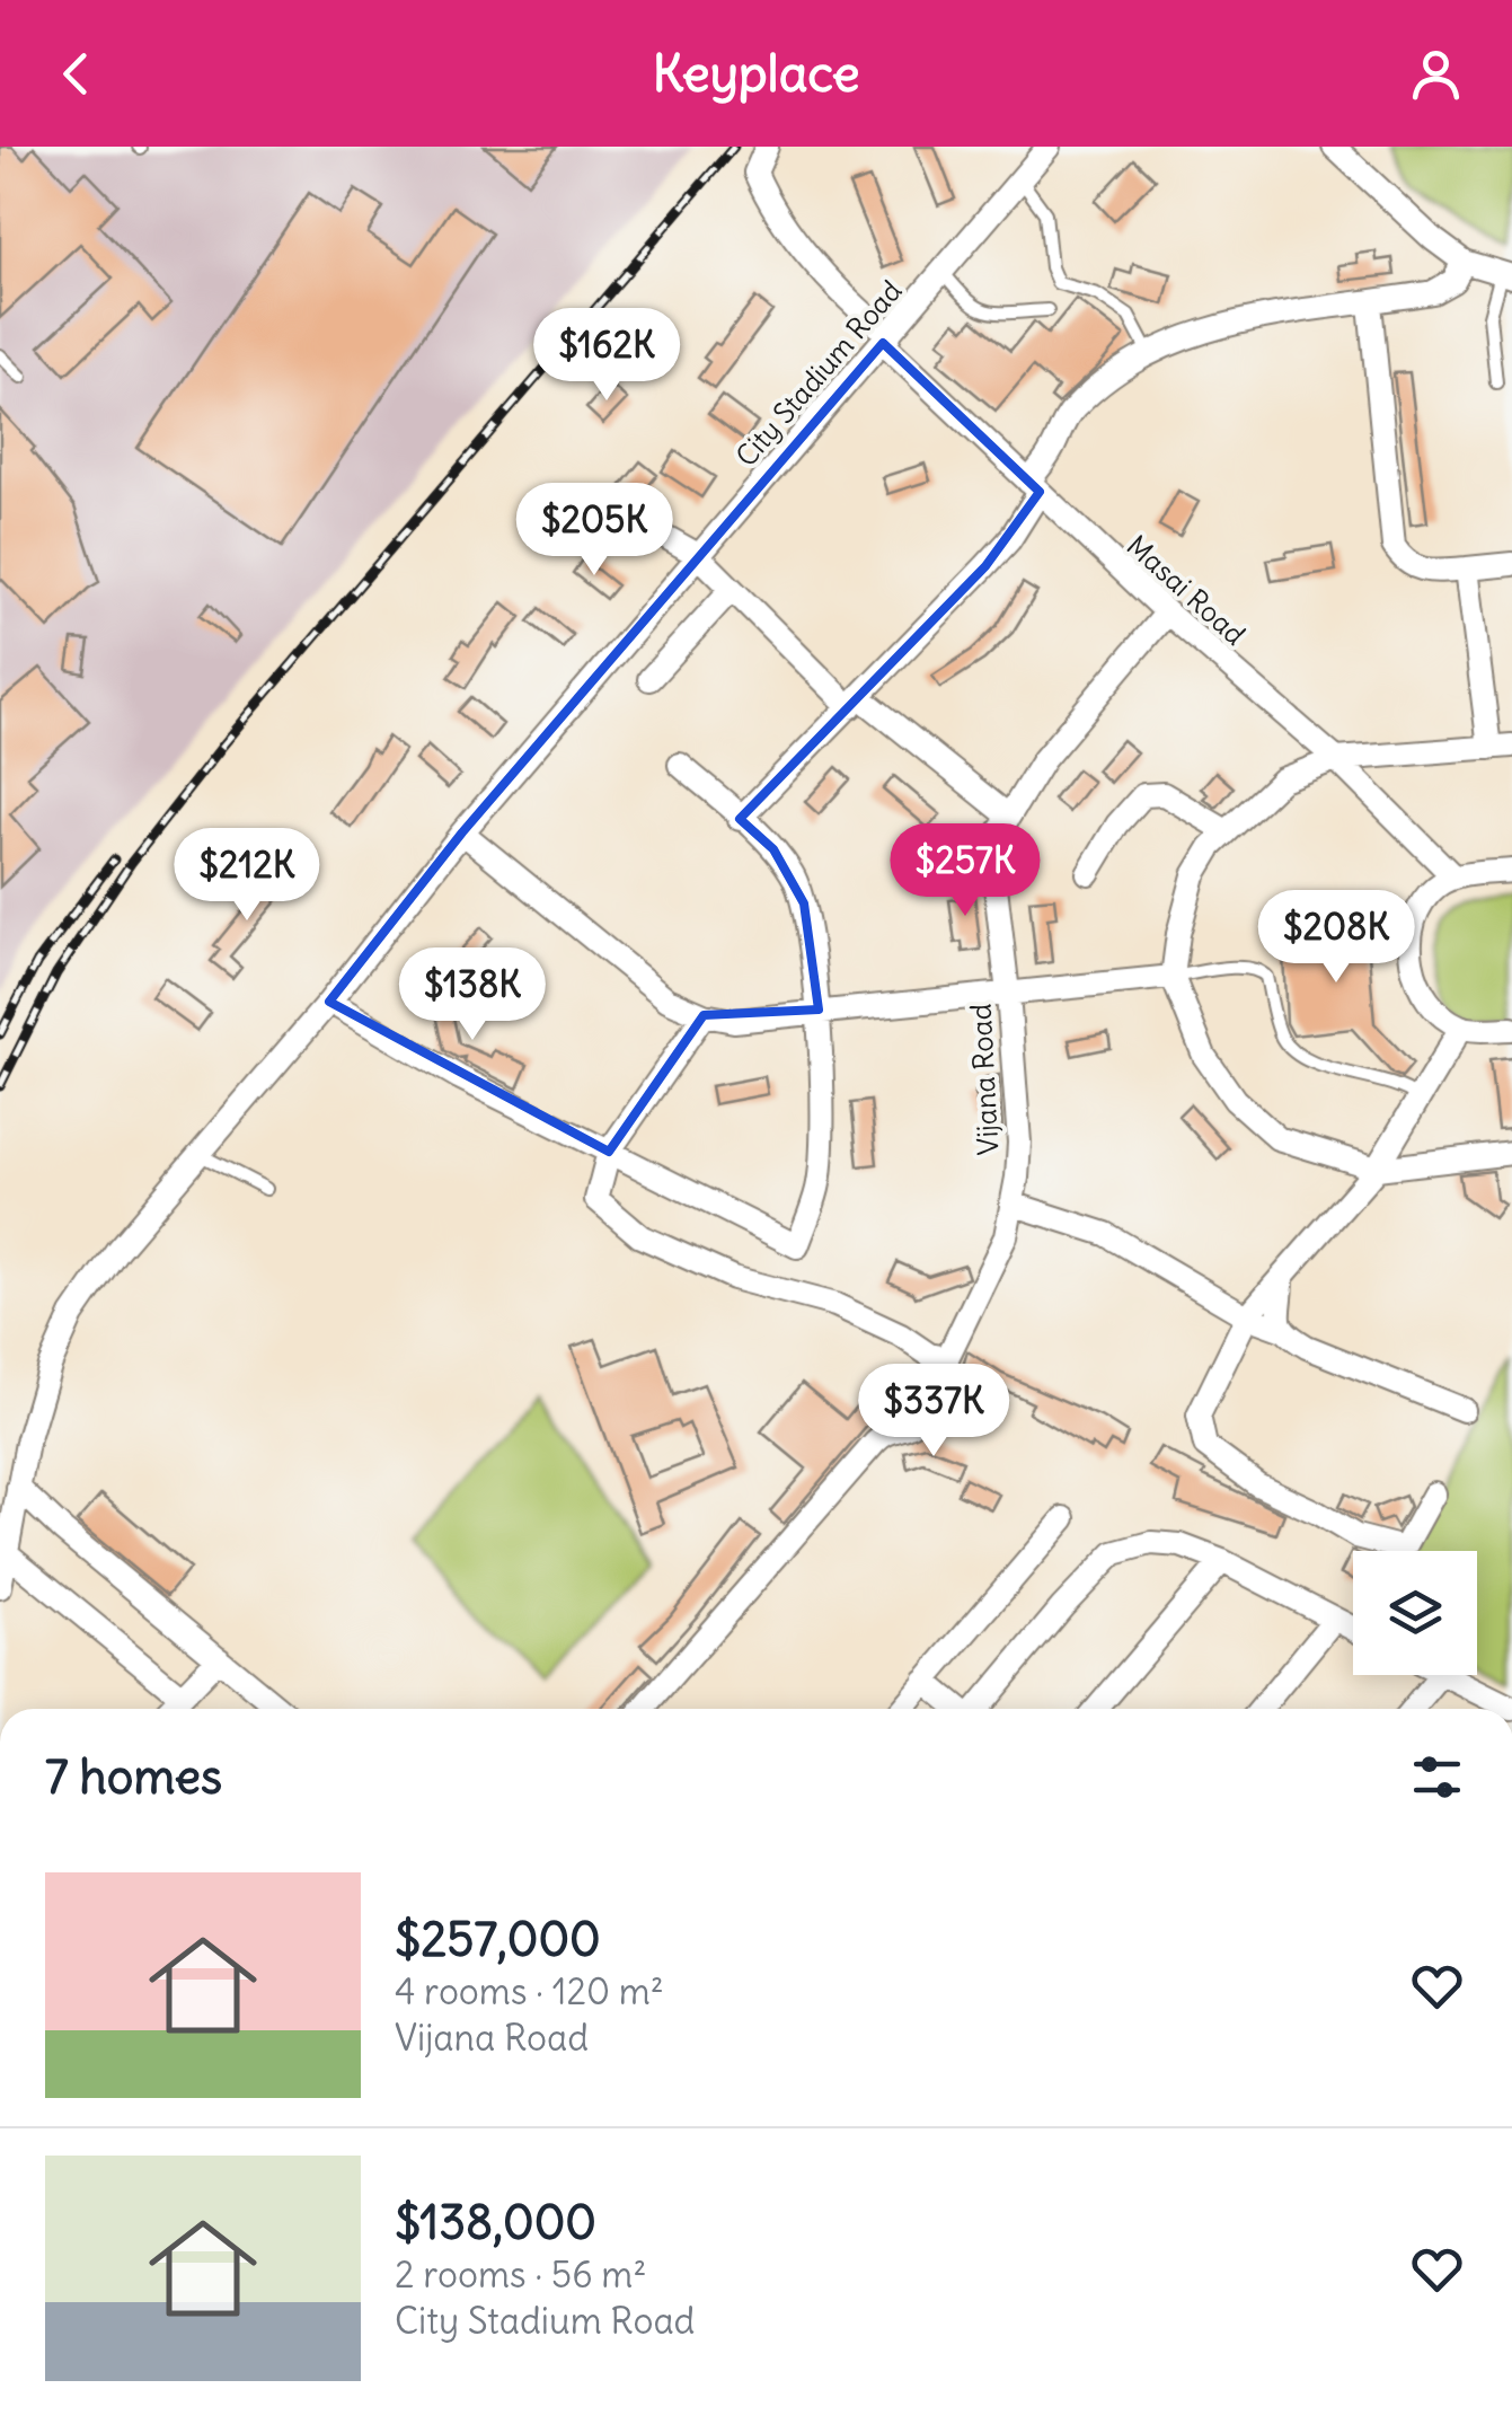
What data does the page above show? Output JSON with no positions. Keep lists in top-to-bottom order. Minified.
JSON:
{"streets":{"street":["City Stadium Road","Masai Road","Vijana Road"]},"crossings":[["City Stadium Road","Masai Road"],["Masai Road","Vijana Road"]],"page":{"header":"Keyplace","price":["$162K","$205K","$257K","$212K","$208K","$138K","$337K"],"heading":"7 homes","list":[{"name":"$257,000","note":"4 rooms · 120 m² · Vijana Road"},{"name":"$138,000","note":"2 rooms · 56 m² · City Stadium Road"}]}}
